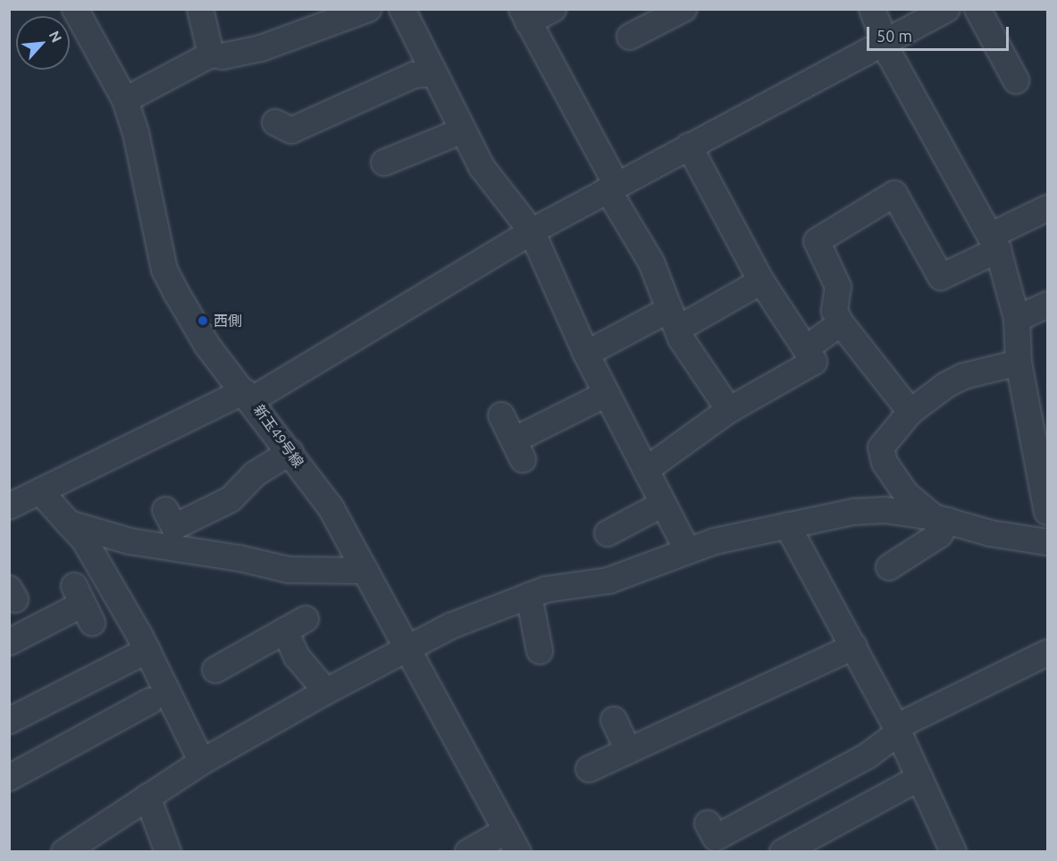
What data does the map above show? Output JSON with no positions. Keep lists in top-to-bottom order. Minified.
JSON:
{"streets":{"street":["新玉49号線"]},"places":["西側"],"scale_bar":"50 m","north":"top right"}
